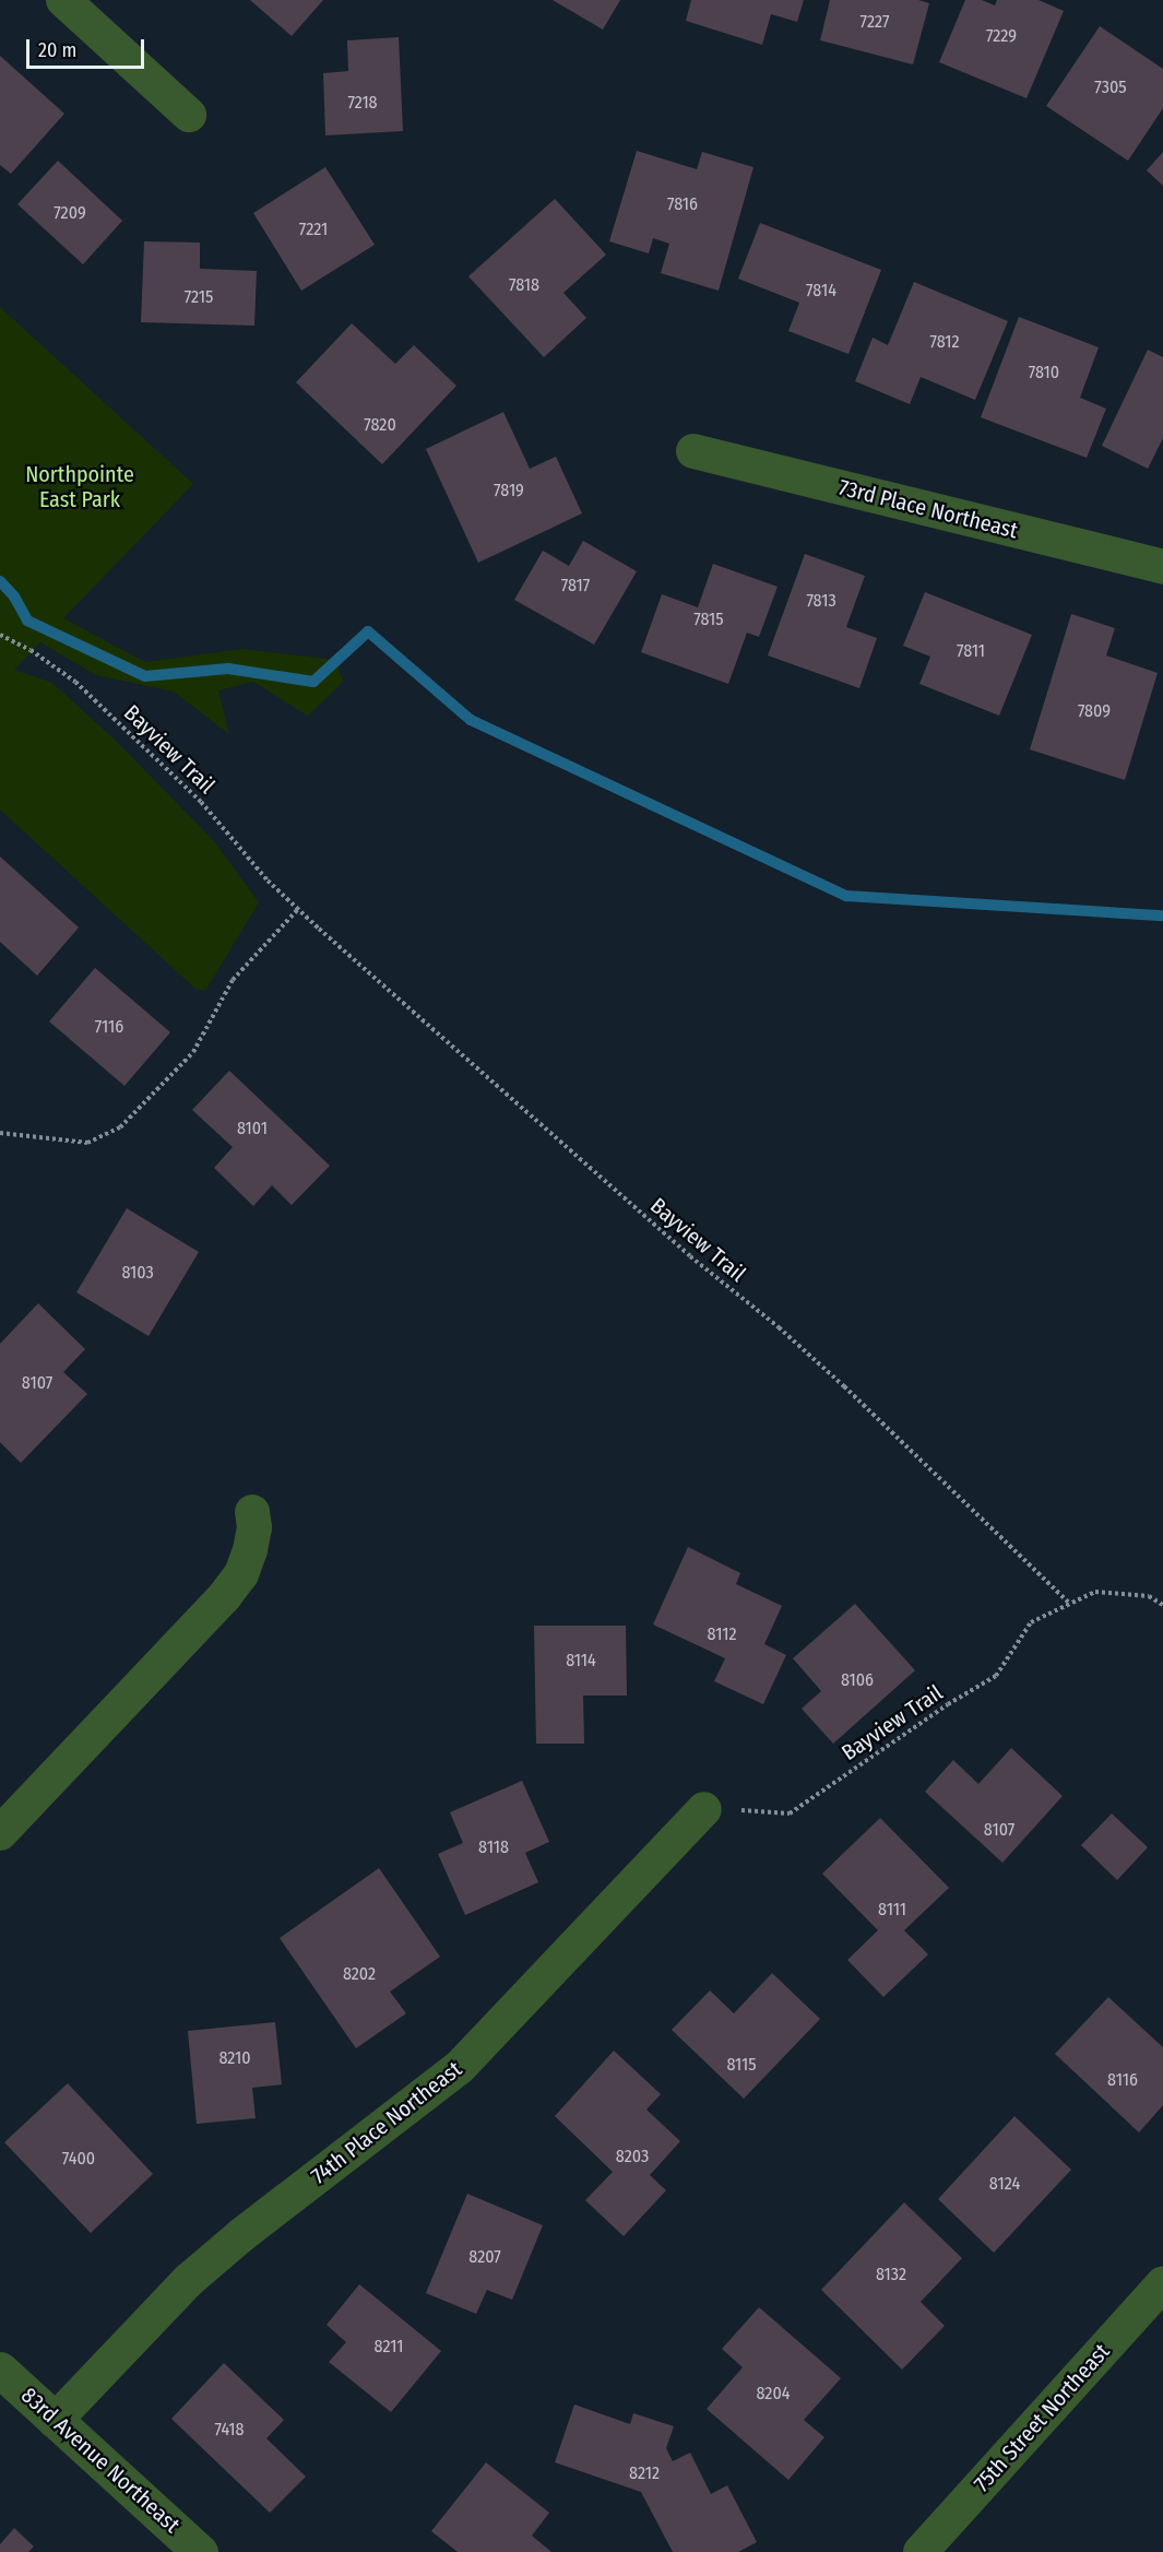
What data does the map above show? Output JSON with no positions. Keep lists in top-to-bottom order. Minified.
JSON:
{"streets":{"street":["73rd Place Northeast","74th Place Northeast","75th Street Northeast","83rd Avenue Northeast"],"path":["Bayview Trail"]},"crossings":[["Bayview Trail","74th Place Northeast"],["74th Place Northeast","83rd Avenue Northeast"]],"parks":["Northpointe East Park"],"house_numbers":["7227","7229","7305","7218","7816","7209","7221","7818","7814","7215","7812","7810","7820","7819","7817","7813","7815","7811","7809","7116","8101","8103","8107","8112","8114","8106","8107","8118","8111","8202","8210","8115","8116","8203","7400","8124","8207","8132","8211","8204","7418","8212"],"scale_bar":"20 m"}
